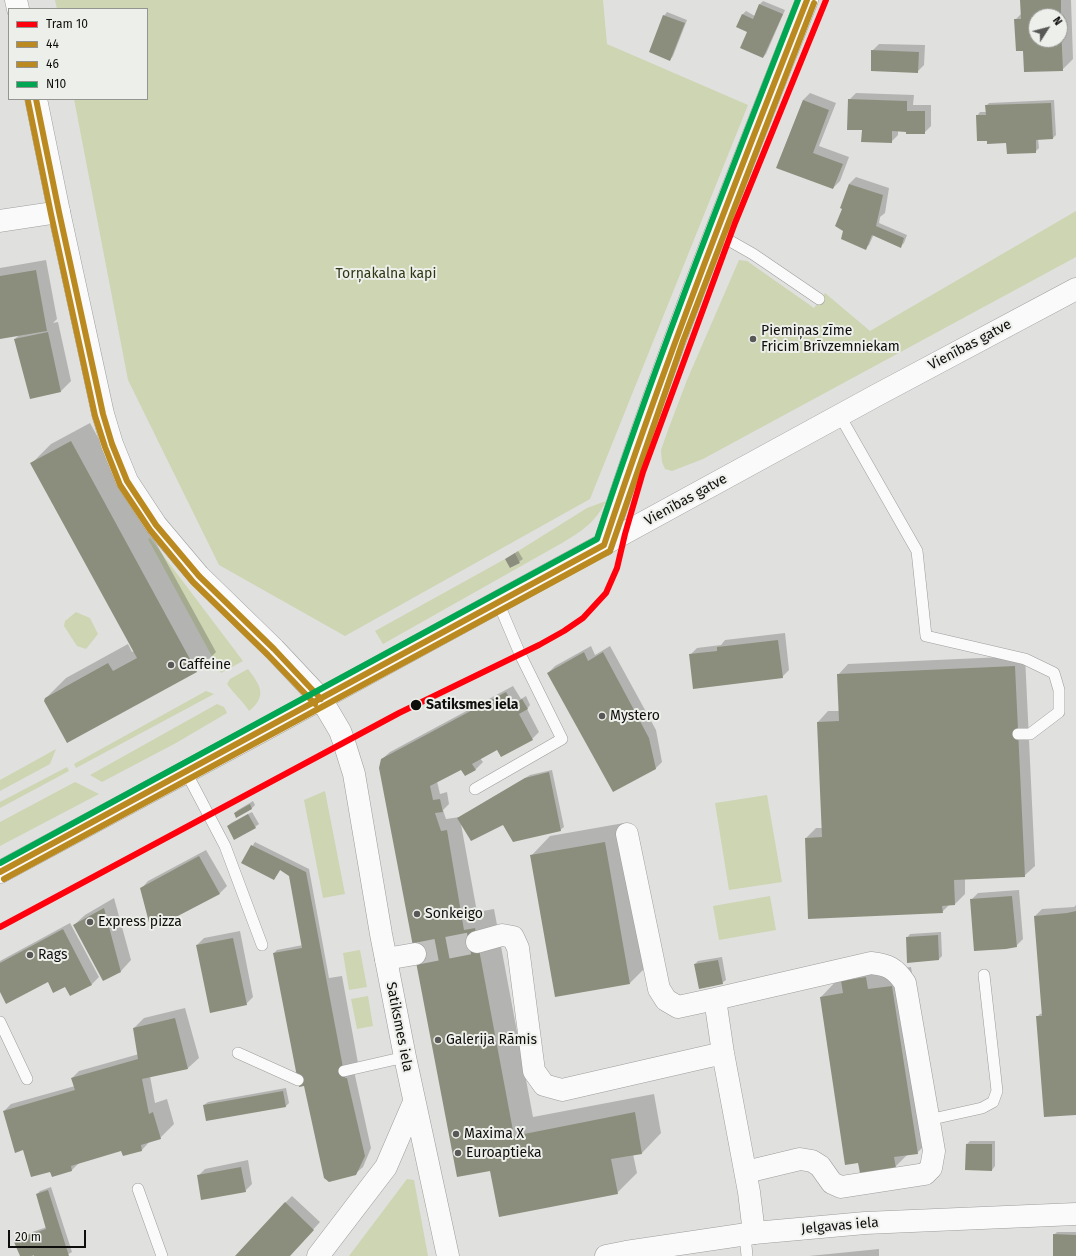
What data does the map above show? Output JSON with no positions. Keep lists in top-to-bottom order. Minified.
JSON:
{"streets":{"street":["Vienības gatve","Satiksmes iela","Jelgavas iela"]},"crossings":[["Vienības gatve","Satiksmes iela"]],"parks":["Torņakalna kapi"],"places":["Piemiņas zīme Fricim Brīvzemniekam","Caffeine","Satiksmes iela","Mystero","Sonkeigo","Express pizza","Rags","Galerija Rāmis","Maxima X","Euroaptieka"],"lines":["tram line 10","transit line 44","transit line N10","transit line 46"],"legend":["Tram 10","44","46","N10"],"scale_bar":"20 m","north":"top right"}
